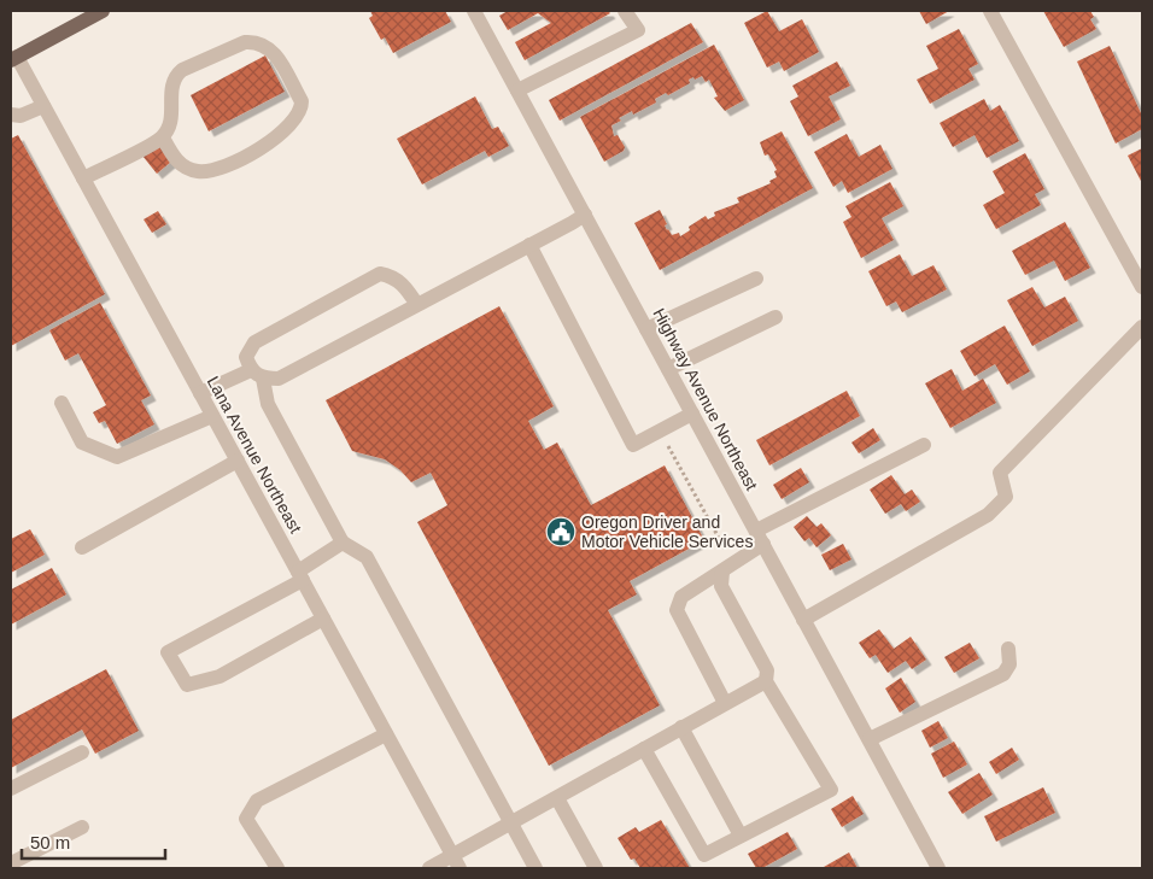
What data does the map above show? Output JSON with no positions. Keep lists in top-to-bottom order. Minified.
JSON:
{"streets":{"street":["Highway Avenue Northeast","Lana Avenue Northeast"]},"places":{"public building":["Oregon Driver and Motor Vehicle Services"]},"scale_bar":"50 m"}
